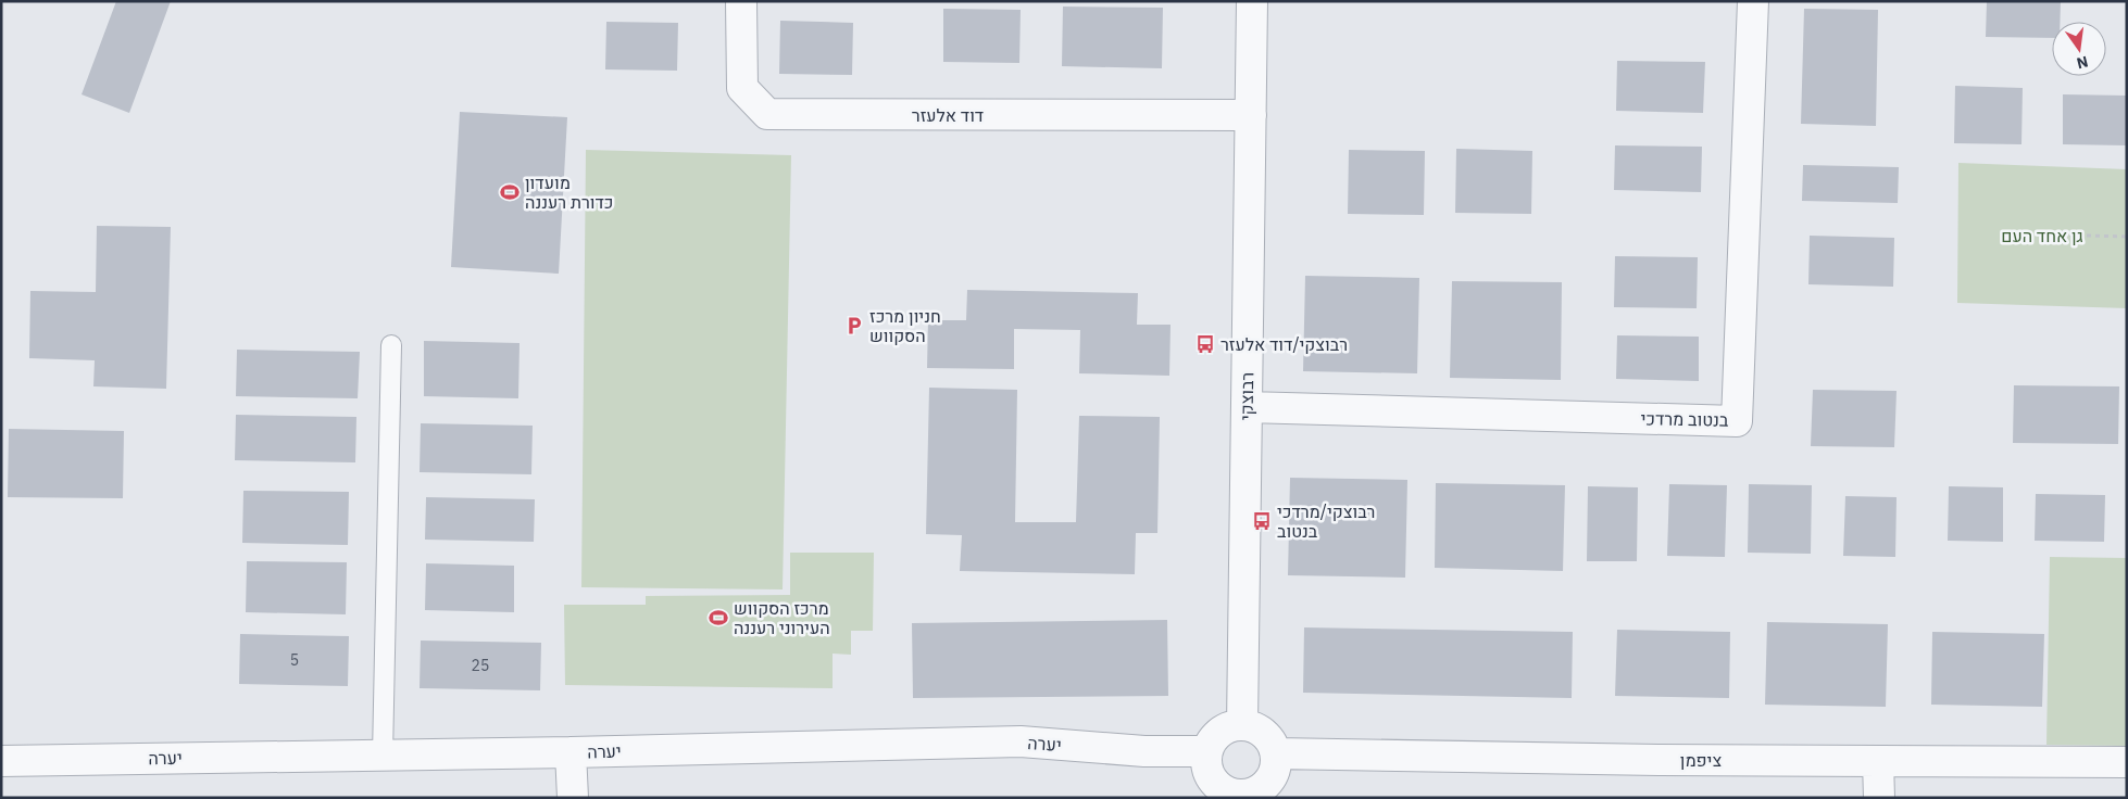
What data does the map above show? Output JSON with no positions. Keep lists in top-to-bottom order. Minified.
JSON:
{"streets":{"street":["דוד אלעזר","רבוצקי","בנטוב מרדכי","יערה","ציפמן"]},"crossings":[["דוד אלעזר","רבוצקי"],["רבוצקי","בנטוב מרדכי"],["רבוצקי","יערה"],["רבוצקי","ציפמן"],["יערה","ציפמן"]],"parks":["גן אחד העם"],"places":{"sports":["מועדון כדורת רעננה","מרכז הסקווש העירוני רעננה"],"parking":["חניון מרכז הסקווש"],"bus stop":["רבוצקי/דוד אלעזר","רבוצקי/מרדכי בנטוב"]},"house_numbers":["5","25"],"north":"bottom"}
